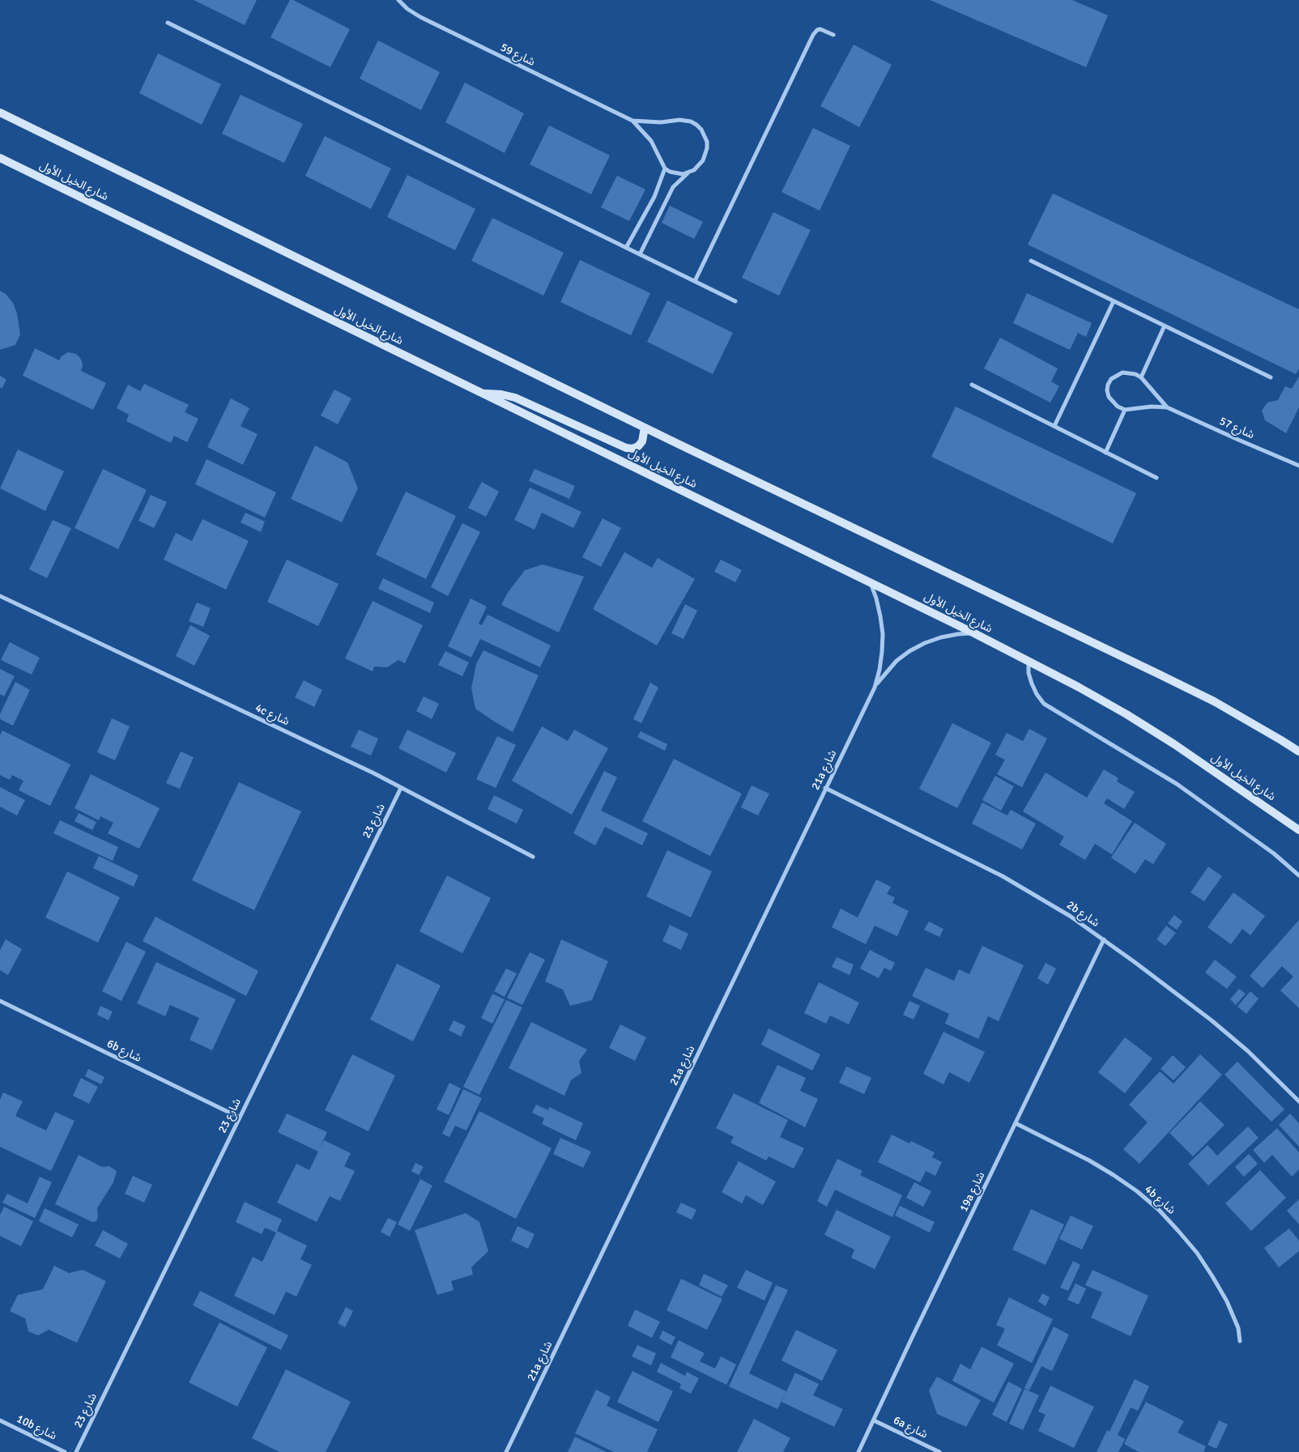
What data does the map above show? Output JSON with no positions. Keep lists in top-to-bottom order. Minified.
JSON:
{"streets":{"main road":["شارع الخيل الأول"],"street":["شارع 59","شارع 57","4c شارع","21a شارع","شارع 23","2b شارع","6b شارع","19a شارع","4b شارع","10b شارع","6a شارع"]},"crossings":[["شارع الخيل الأول","21a شارع"],["4c شارع","شارع 23"],["21a شارع","2b شارع"],["شارع 23","6b شارع"],["2b شارع","19a شارع"],["19a شارع","4b شارع"],["19a شارع","6a شارع"]]}
